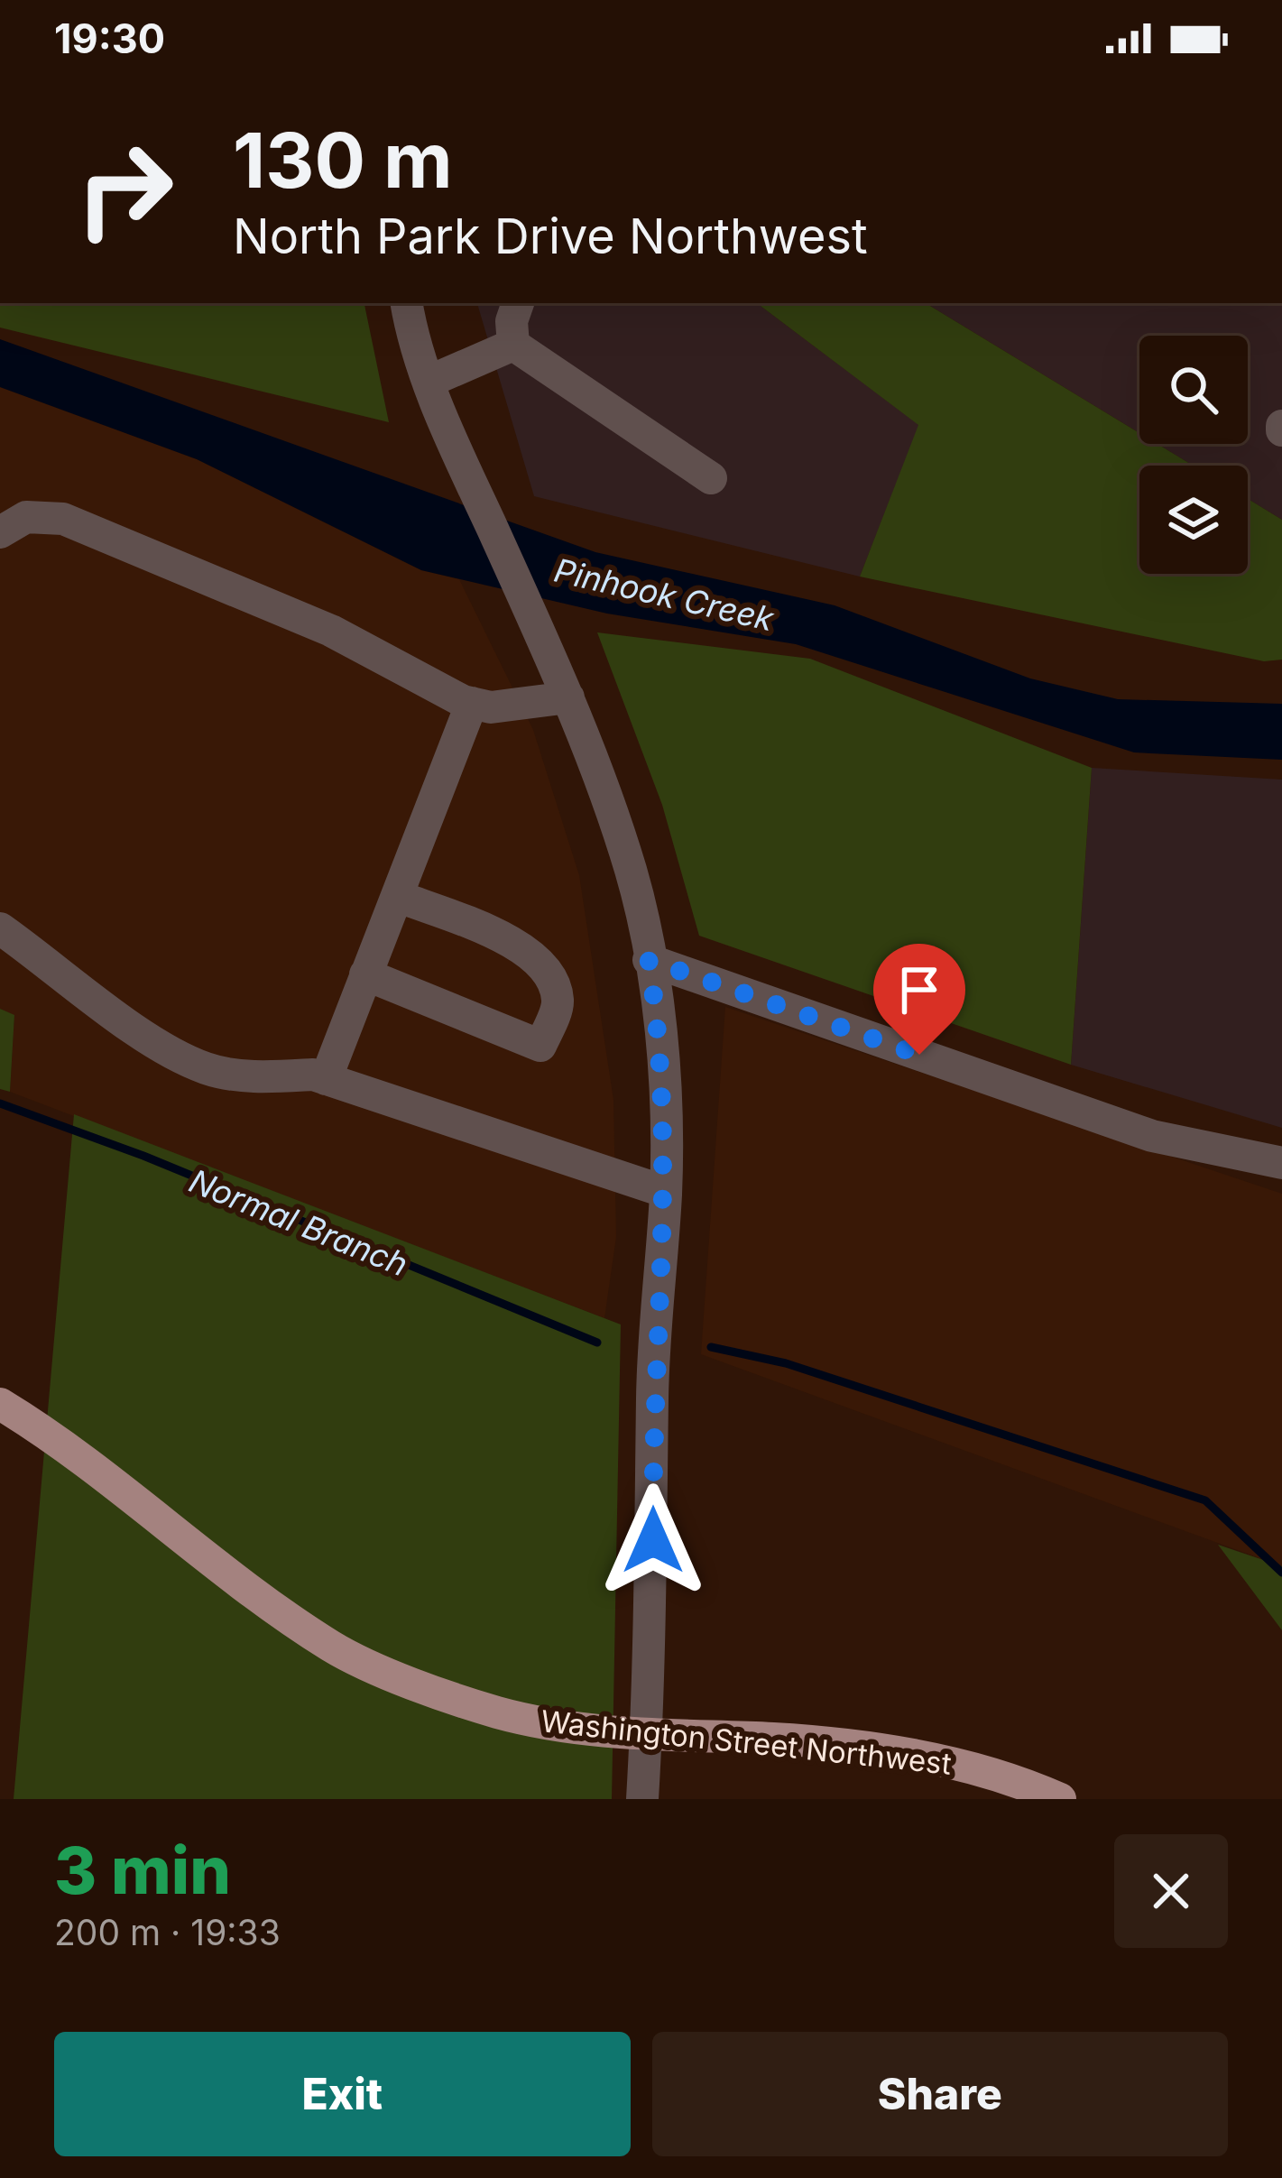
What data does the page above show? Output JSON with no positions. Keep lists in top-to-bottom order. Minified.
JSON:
{"streets":{"main road":["Washington Street Northwest"]},"water":["Pinhook Creek","Normal Branch"],"page":{"status":"19:30","turn":["130 m","North Park Drive Northwest"],"heading":["3 min","200 m · 19:33"],"buttons":["Exit","Share"]}}
